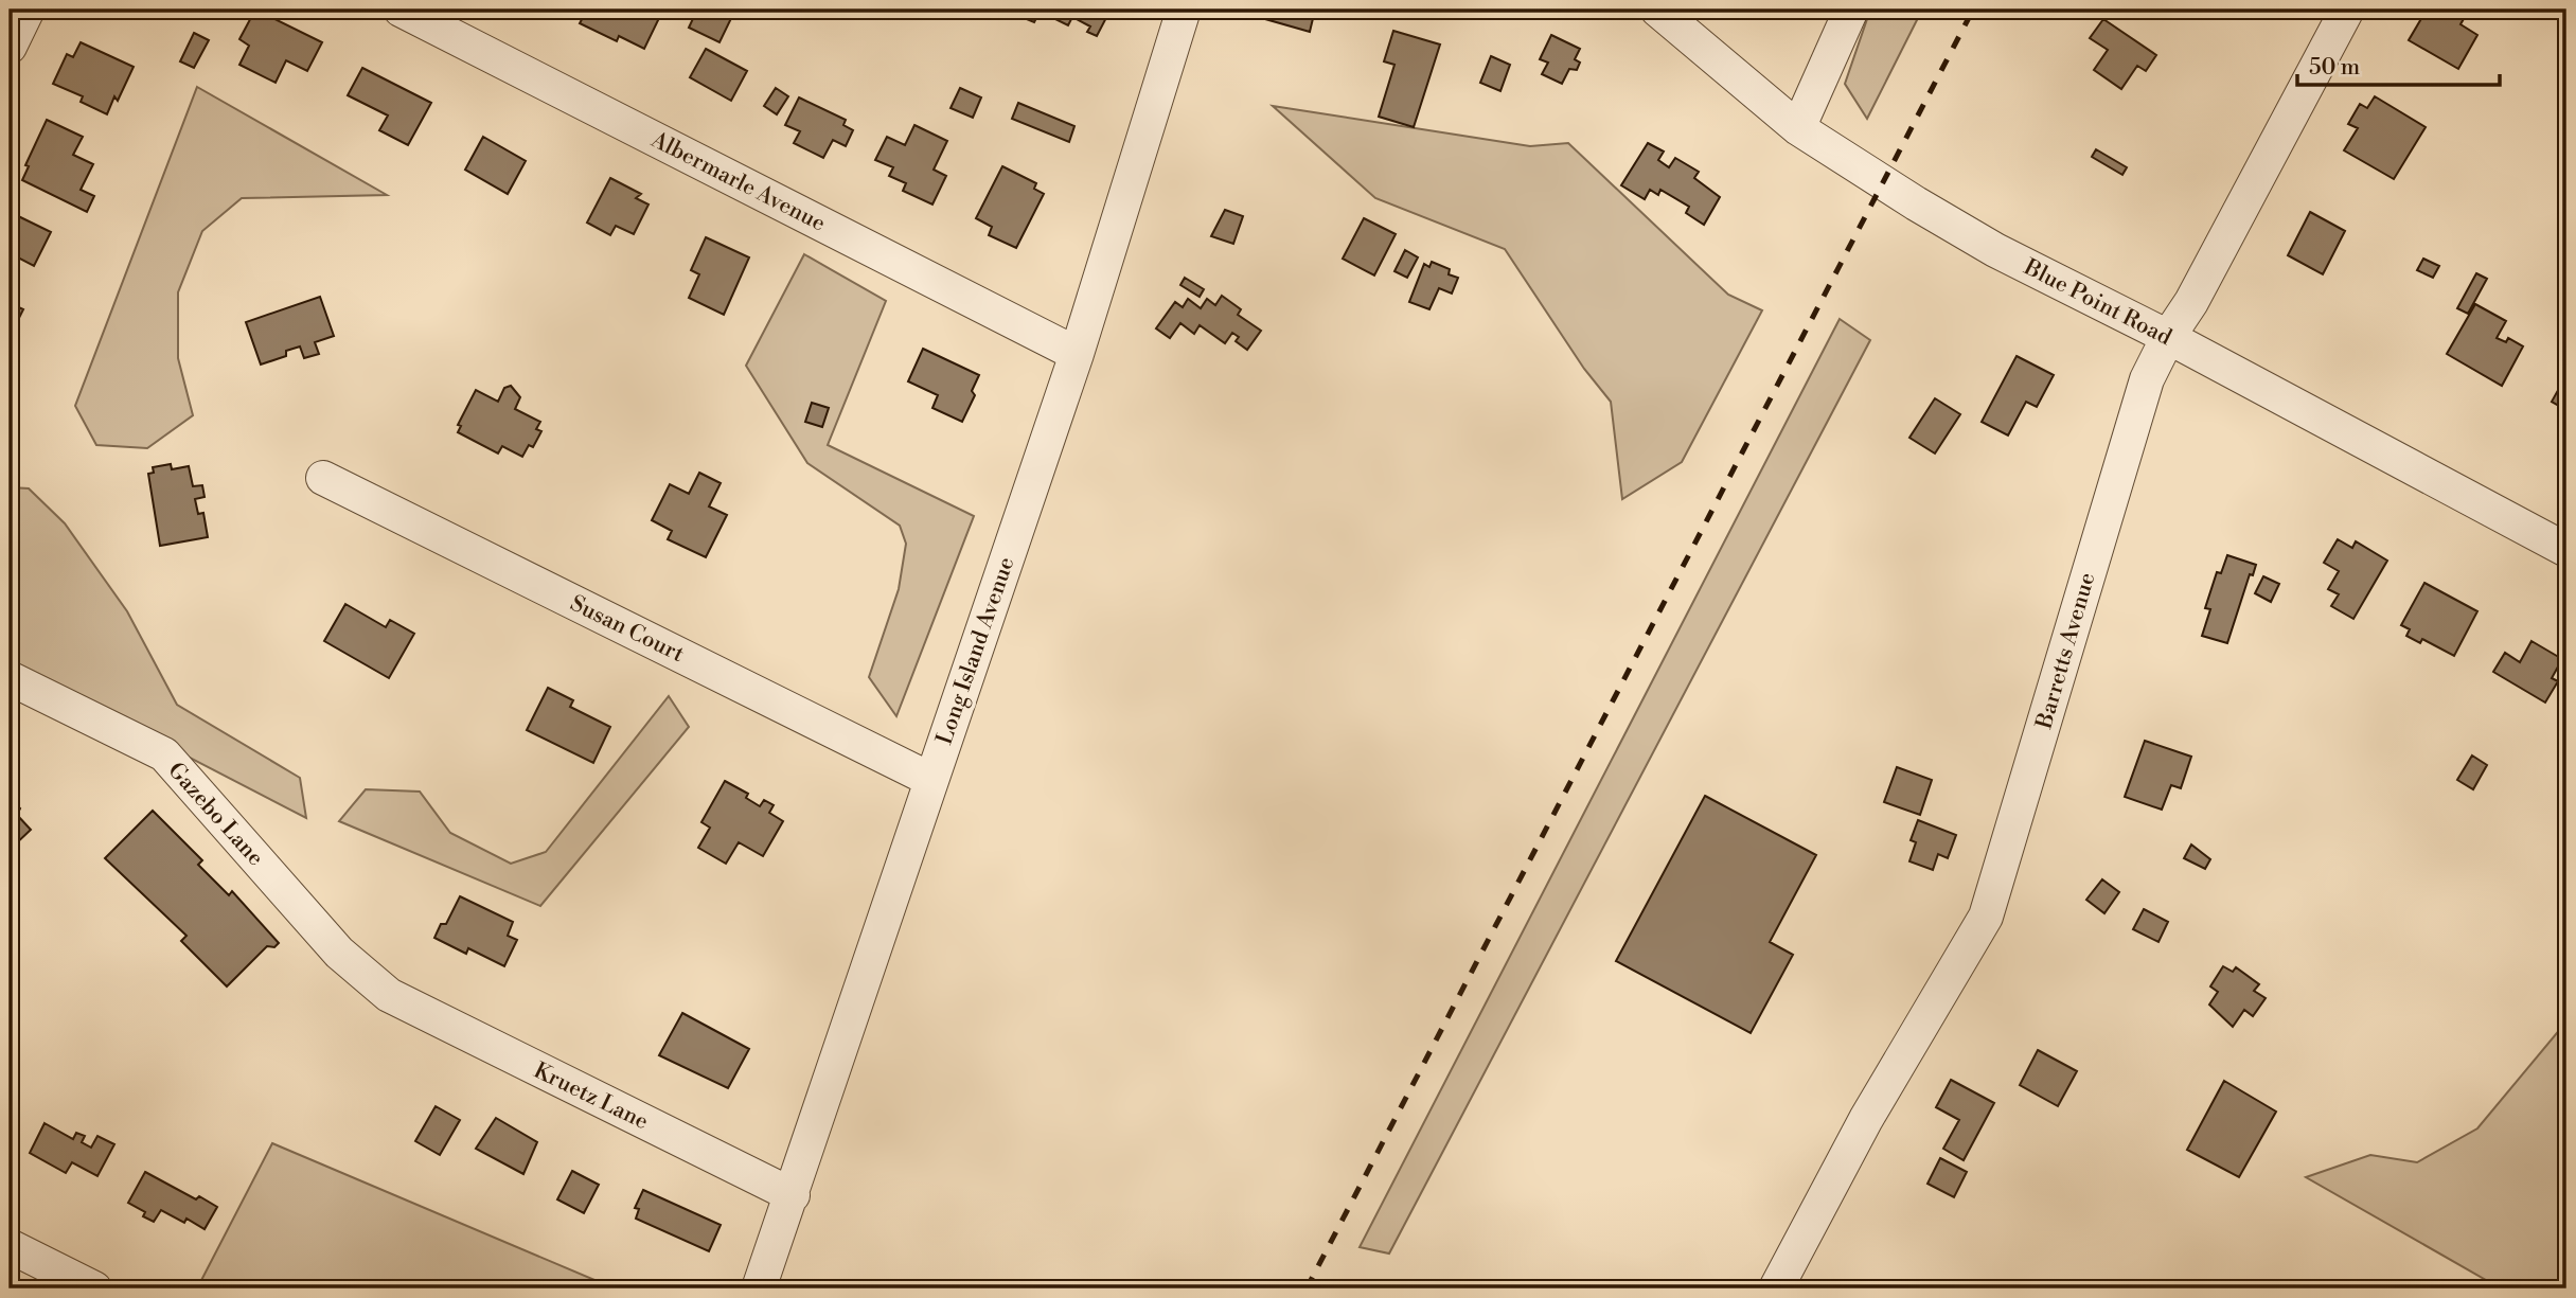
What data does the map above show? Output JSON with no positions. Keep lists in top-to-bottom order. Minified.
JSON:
{"streets":{"street":["Albermarle Avenue","Blue Point Road","Susan Court","Long Island Avenue","Barretts Avenue","Gazebo Lane","Kruetz Lane"]},"crossings":[["Albermarle Avenue","Long Island Avenue"],["Blue Point Road","Barretts Avenue"],["Susan Court","Long Island Avenue"],["Long Island Avenue","Kruetz Lane"],["Gazebo Lane","Kruetz Lane"]],"scale_bar":"50 m"}
